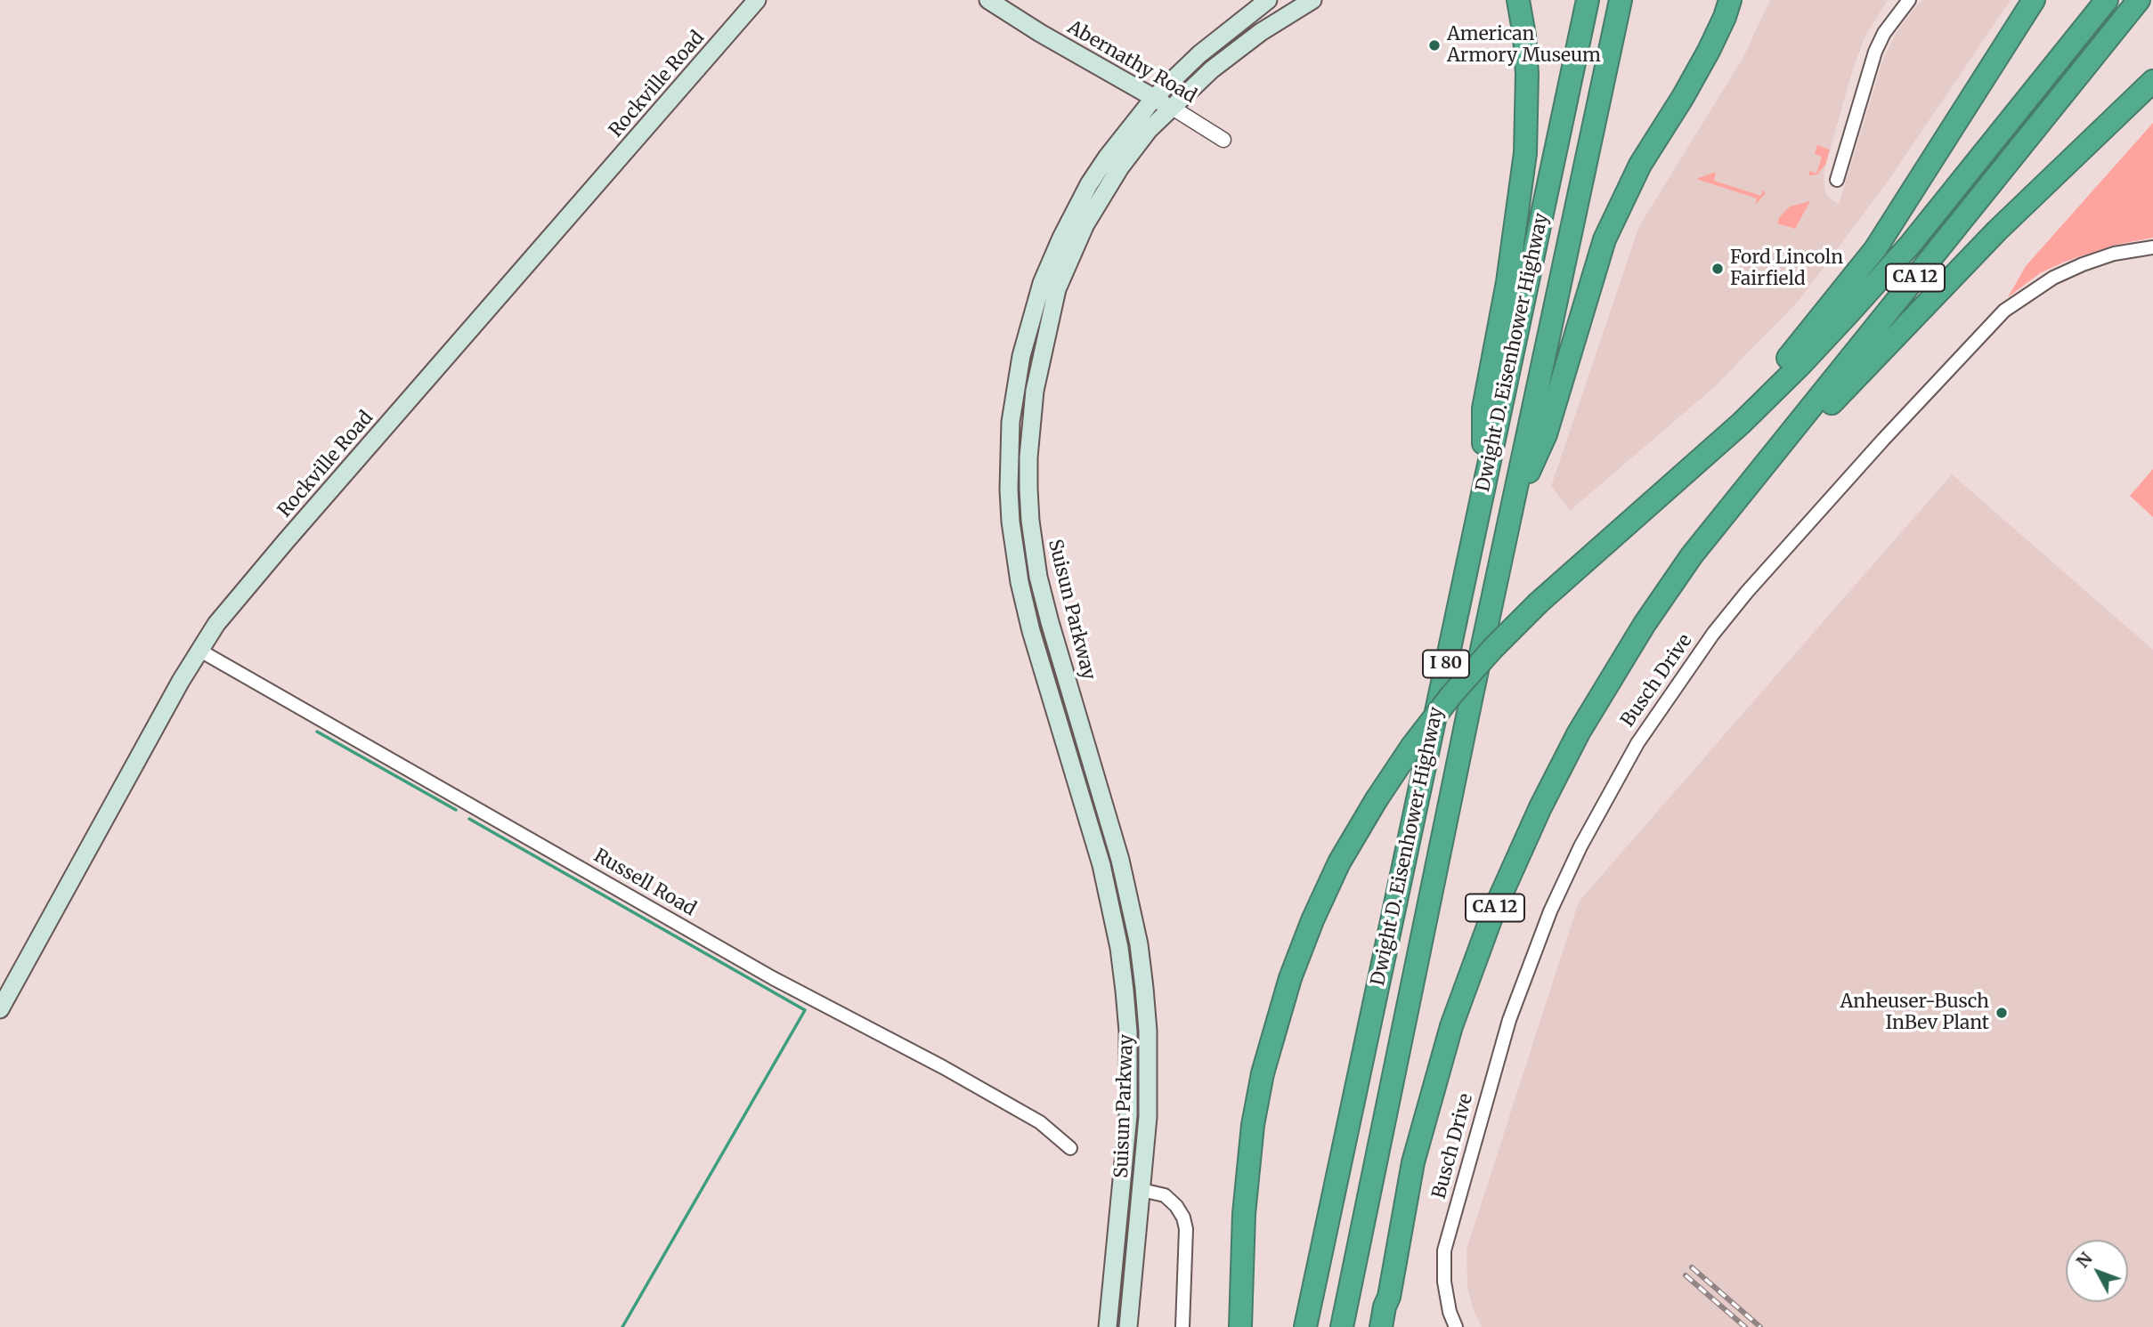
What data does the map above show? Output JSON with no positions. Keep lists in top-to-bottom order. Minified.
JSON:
{"streets":{"highway":["CA 12","Dwight D. Eisenhower Highway","I 80"],"main road":["Abernathy Road","Rockville Road","Suisun Parkway"],"street":["Busch Drive","Russell Road"]},"crossings":[["Abernathy Road","Suisun Parkway"],["Rockville Road","Russell Road"]],"places":["American Armory Museum","Ford Lincoln Fairfield","Anheuser-Busch InBev Plant"],"north":"top left"}
